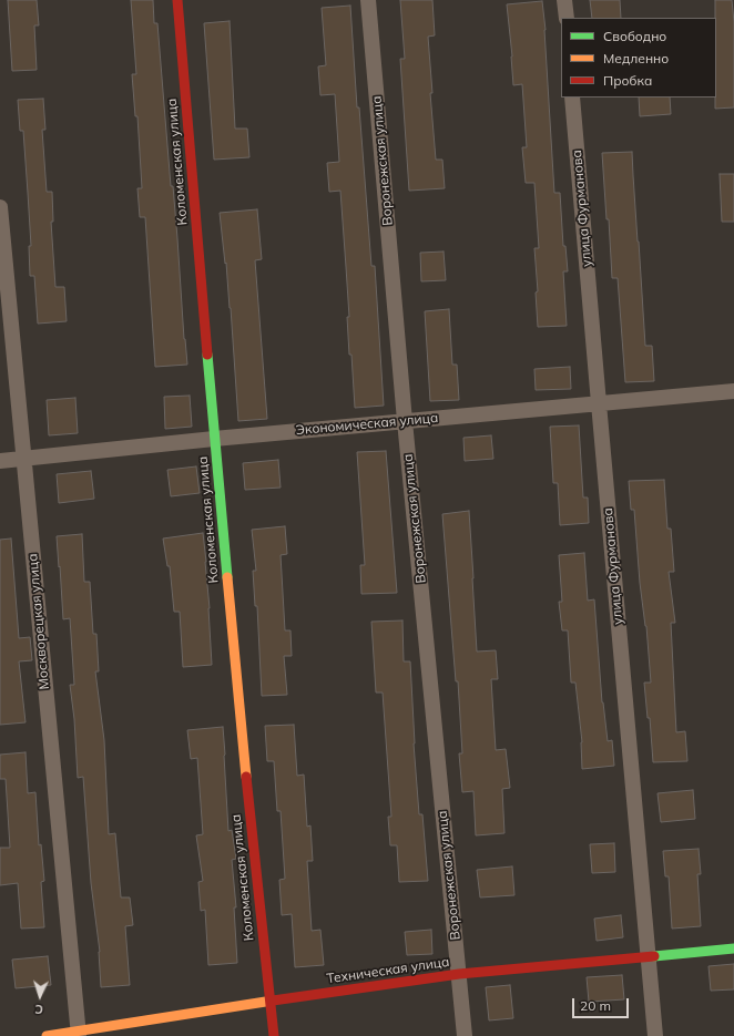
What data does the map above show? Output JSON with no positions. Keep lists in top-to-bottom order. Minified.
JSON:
{"streets":{"street":["Воронежская улица","Коломенская улица","улица Фурманова","Экономическая улица","Москворецкая улица","Техническая улица"]},"crossings":[["Воронежская улица","Экономическая улица"],["Воронежская улица","Техническая улица"],["Коломенская улица","Экономическая улица"],["Коломенская улица","Техническая улица"],["улица Фурманова","Экономическая улица"],["улица Фурманова","Техническая улица"],["Экономическая улица","Москворецкая улица"],["Москворецкая улица","Техническая улица"]],"legend":["Свободно","Медленно","Пробка"],"scale_bar":"20 m","north":"bottom"}
